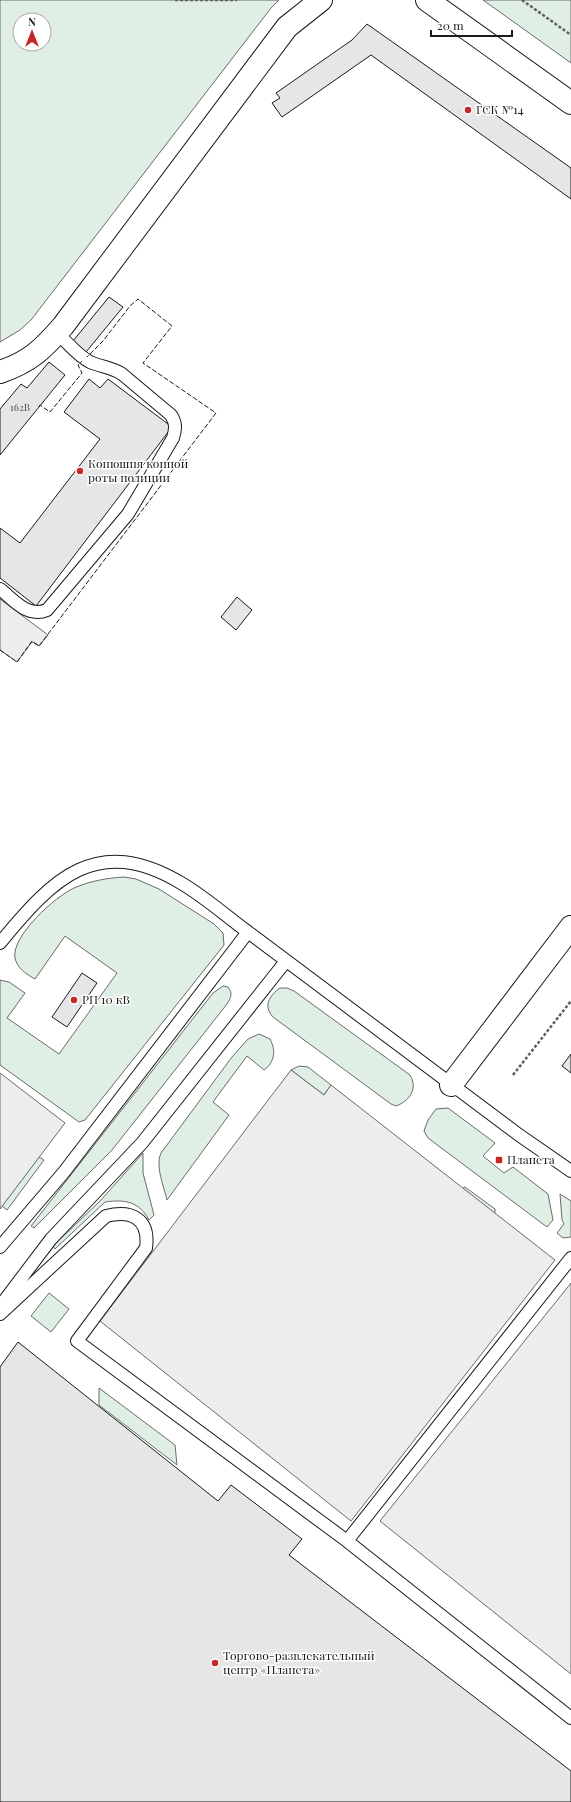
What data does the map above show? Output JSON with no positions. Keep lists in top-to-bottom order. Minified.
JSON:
{"places":{"other":["ГСК №14","Конюшня конной роты полиции","РП 10 кВ","Торгово-развлекательный центр «Планета»"],"transit":["Планета"]},"house_numbers":["162В"],"scale_bar":"20 m","north":"top"}
